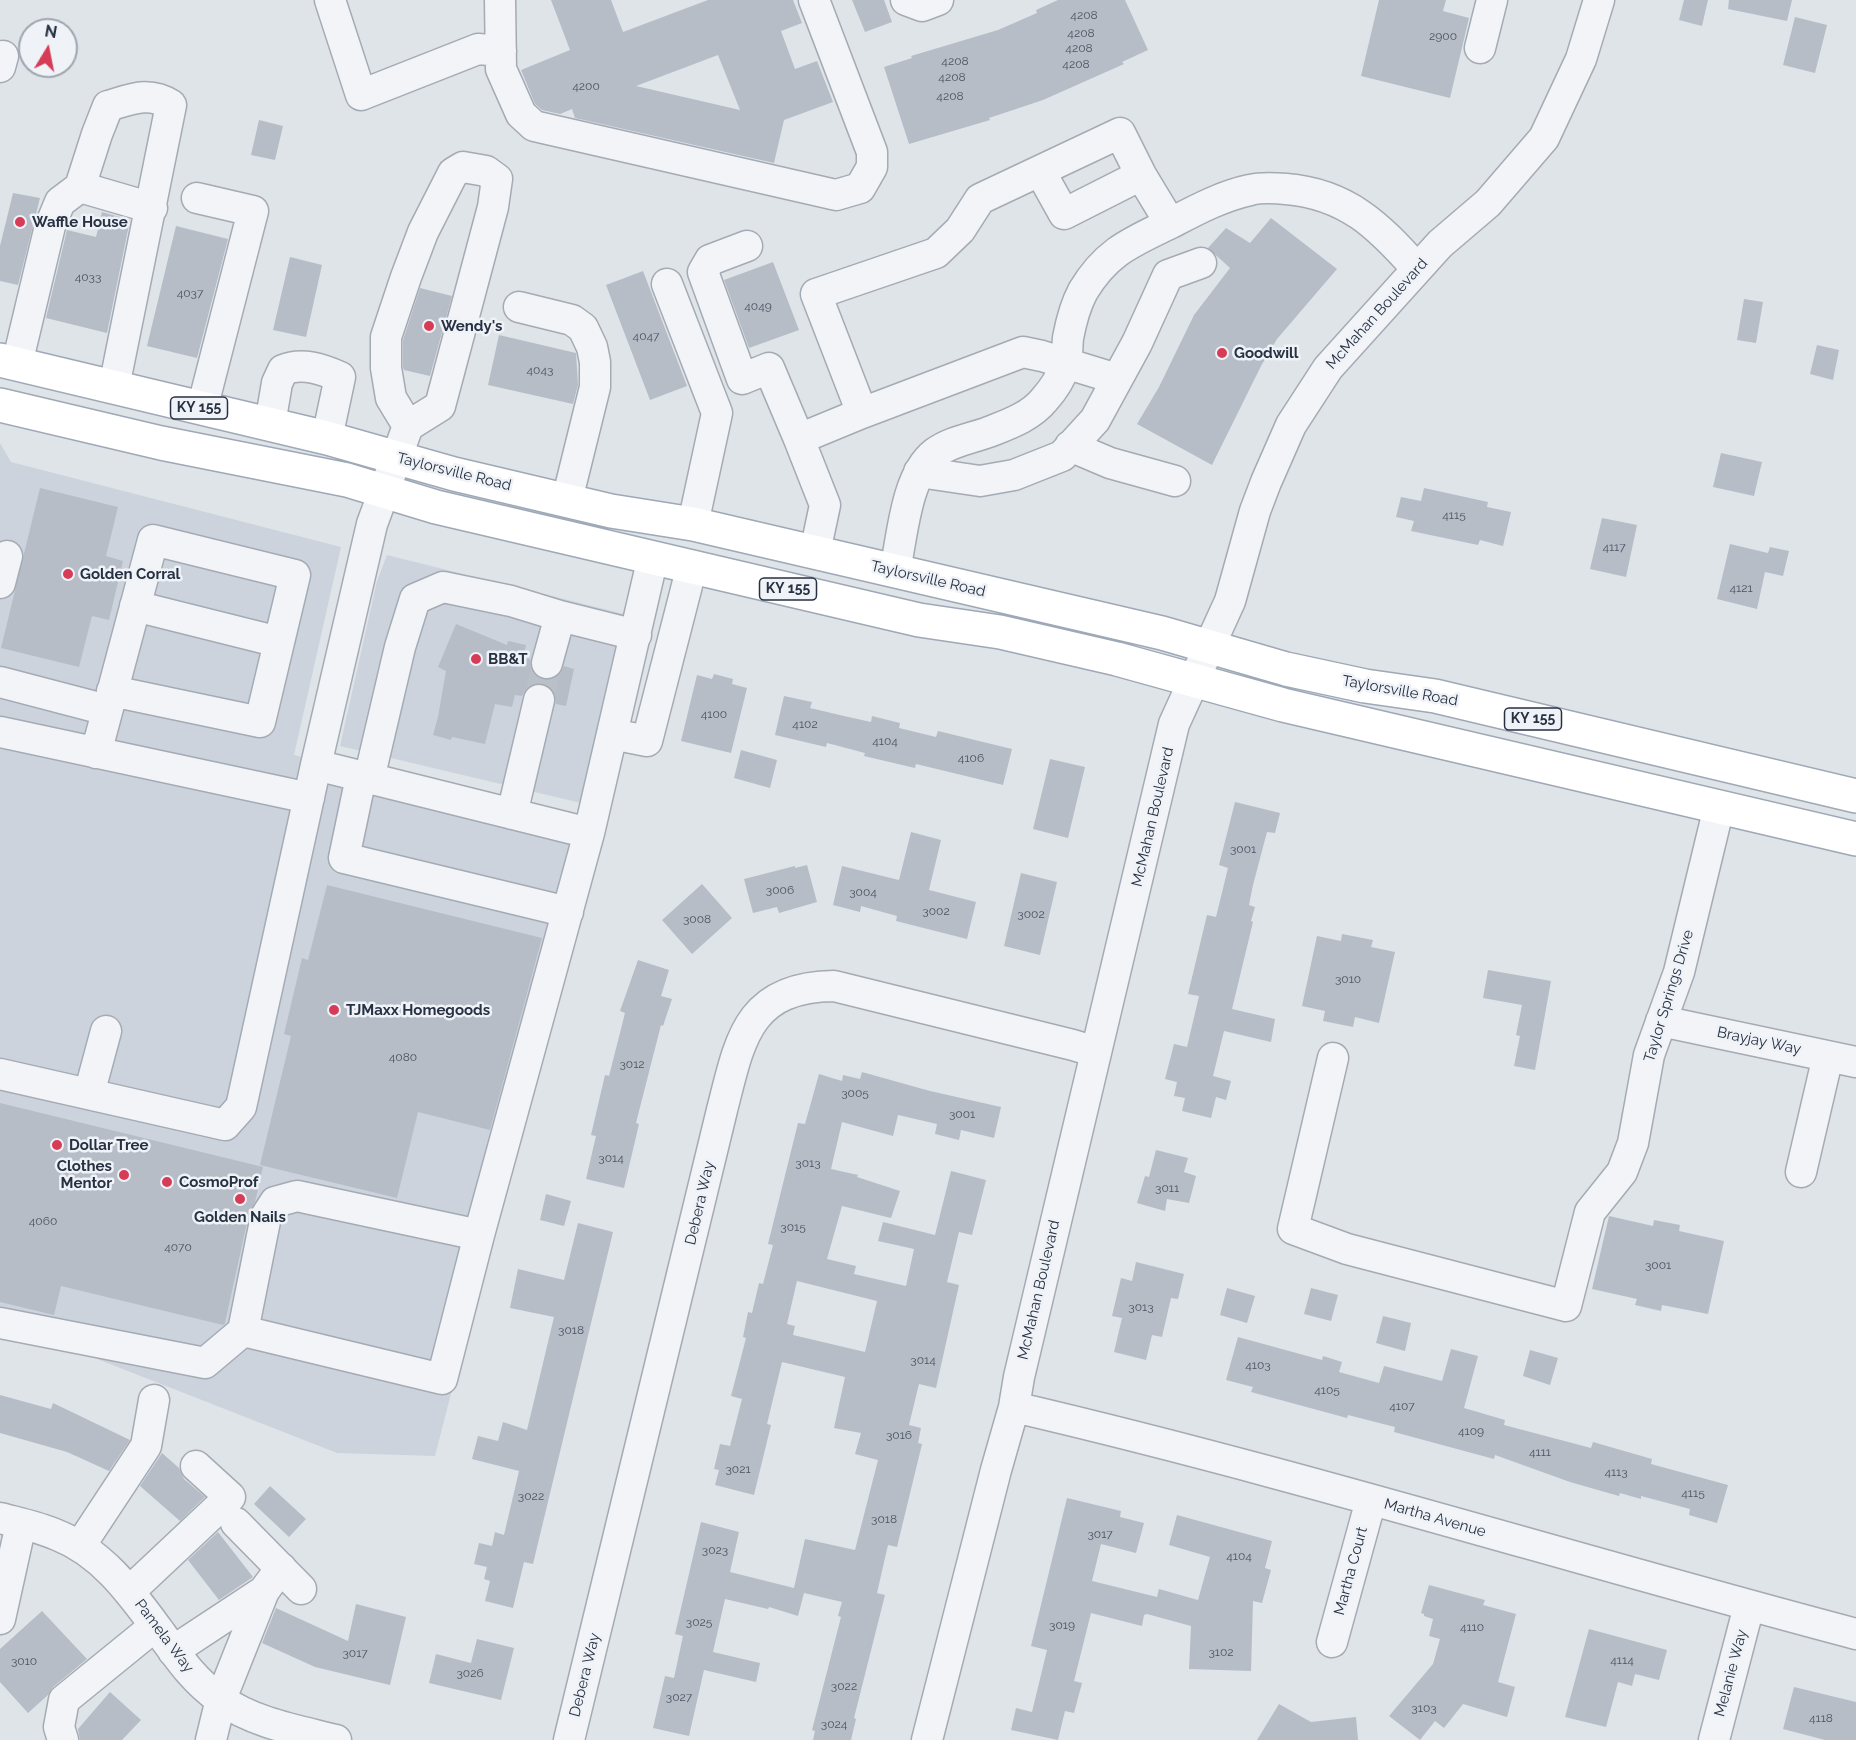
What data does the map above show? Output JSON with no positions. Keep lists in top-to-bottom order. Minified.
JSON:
{"streets":{"main road":["KY 155","Taylorsville Road"],"street":["McMahan Boulevard","Taylor Springs Drive","Brayjay Way","Debera Way","Martha Avenue","Martha Court","Pamela Way","Melanie Way"]},"crossings":[["McMahan Boulevard","KY 155"],["McMahan Boulevard","Taylorsville Road"],["McMahan Boulevard","Debera Way"],["McMahan Boulevard","Martha Avenue"],["KY 155","Taylor Springs Drive"],["Taylor Springs Drive","Brayjay Way"],["Martha Avenue","Martha Court"],["Martha Avenue","Melanie Way"]],"places":["Waffle House","Wendy's","Goodwill","Golden Corral","BB&T","TJMaxx Homegoods","Dollar Tree","Clothes Mentor","CosmoProf","Golden Nails"],"house_numbers":["4208","4208","2900","4208","4208","4208","4208","4200","4208","4033","4037","4049","4047","4043","4115","4117","4121","4100","4102","4104","4106","3001","3006","3004","3002","3002","3008","3010","4080","3012","3005","3001","3014","3013","3011","4060","3015","4070","3001","3013","3018","3014","4103","4105","4107","4109","3016","4111","3021","4113","4115","3022","3018","3017","3023","4104","3025","3019","4110","3102","3017","4114","3010","3026","3022","3027","3103","4118","3024"],"north":"top"}
